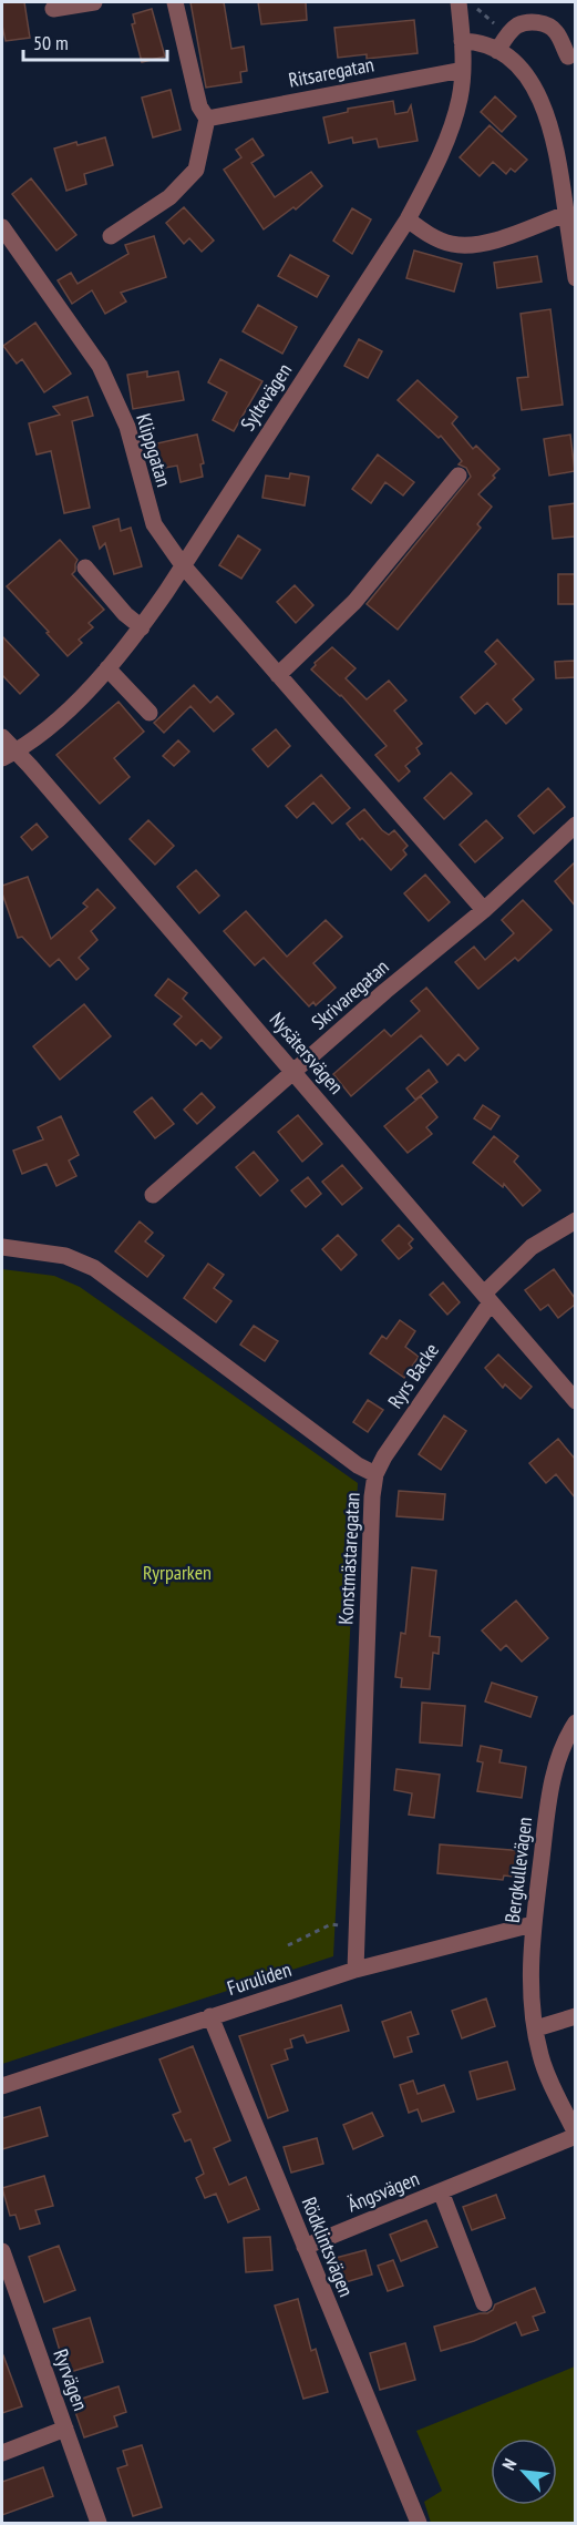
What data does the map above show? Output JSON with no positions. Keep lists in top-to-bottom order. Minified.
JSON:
{"streets":{"street":["Ritsaregatan","Syltevägen","Klippgatan","Skrivaregatan","Nysätersvägen","Ryrs Backe","Konstmästaregatan","Bergkullevägen","Furuliden","Ängsvägen","Rödklintsvägen","Ryrvägen"]},"crossings":[["Ritsaregatan","Syltevägen"],["Syltevägen","Klippgatan"],["Syltevägen","Nysätersvägen"],["Klippgatan","Skrivaregatan"],["Skrivaregatan","Nysätersvägen"],["Nysätersvägen","Ryrs Backe"],["Ryrs Backe","Konstmästaregatan"],["Konstmästaregatan","Furuliden"],["Bergkullevägen","Furuliden"],["Bergkullevägen","Ängsvägen"],["Furuliden","Rödklintsvägen"],["Ängsvägen","Rödklintsvägen"]],"parks":["Ryrparken"],"scale_bar":"50 m","north":"top left"}
